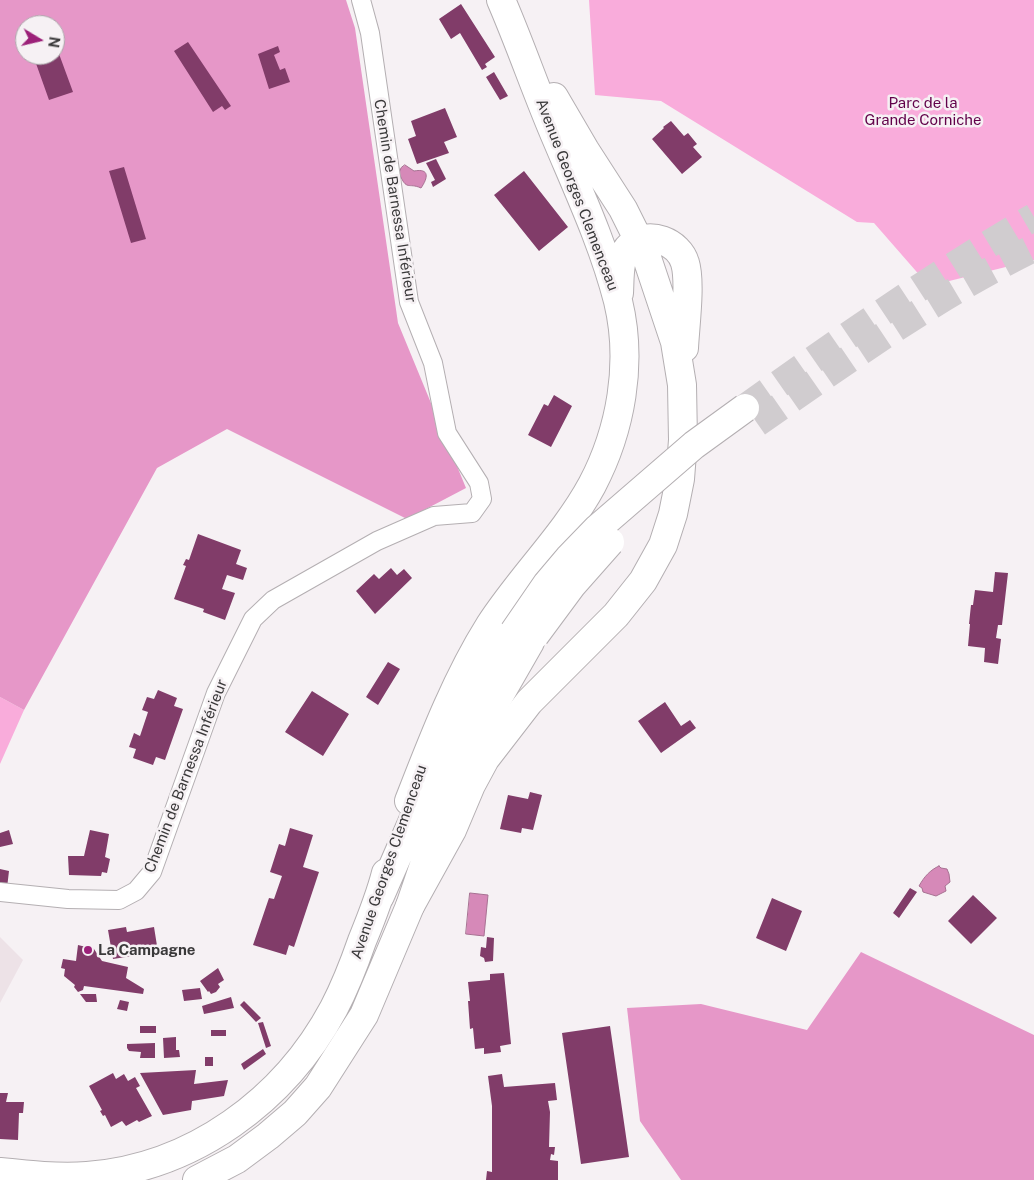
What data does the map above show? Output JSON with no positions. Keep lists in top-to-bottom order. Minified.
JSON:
{"streets":{"main road":["Avenue Georges Clemenceau"],"street":["Chemin de Barnessa Inférieur"]},"parks":["Parc de la Grande Corniche"],"places":["La Campagne"],"north":"right"}
